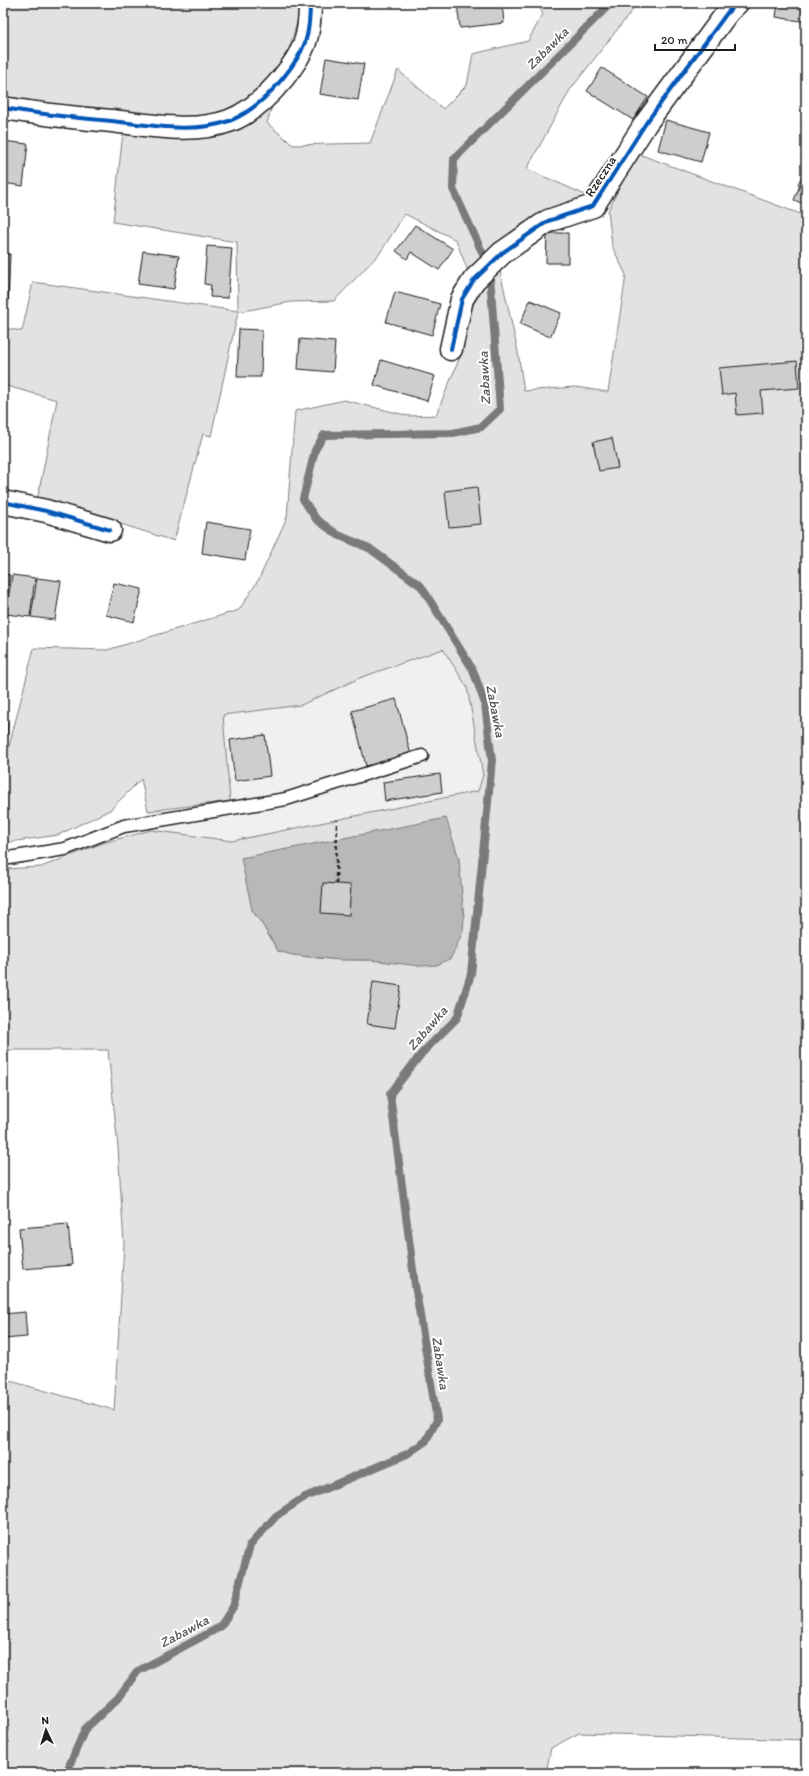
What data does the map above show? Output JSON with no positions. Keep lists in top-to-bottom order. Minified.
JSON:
{"streets":{"street":["Rzeczna"]},"water":["Zabawka"],"scale_bar":"20 m","north":"top"}
